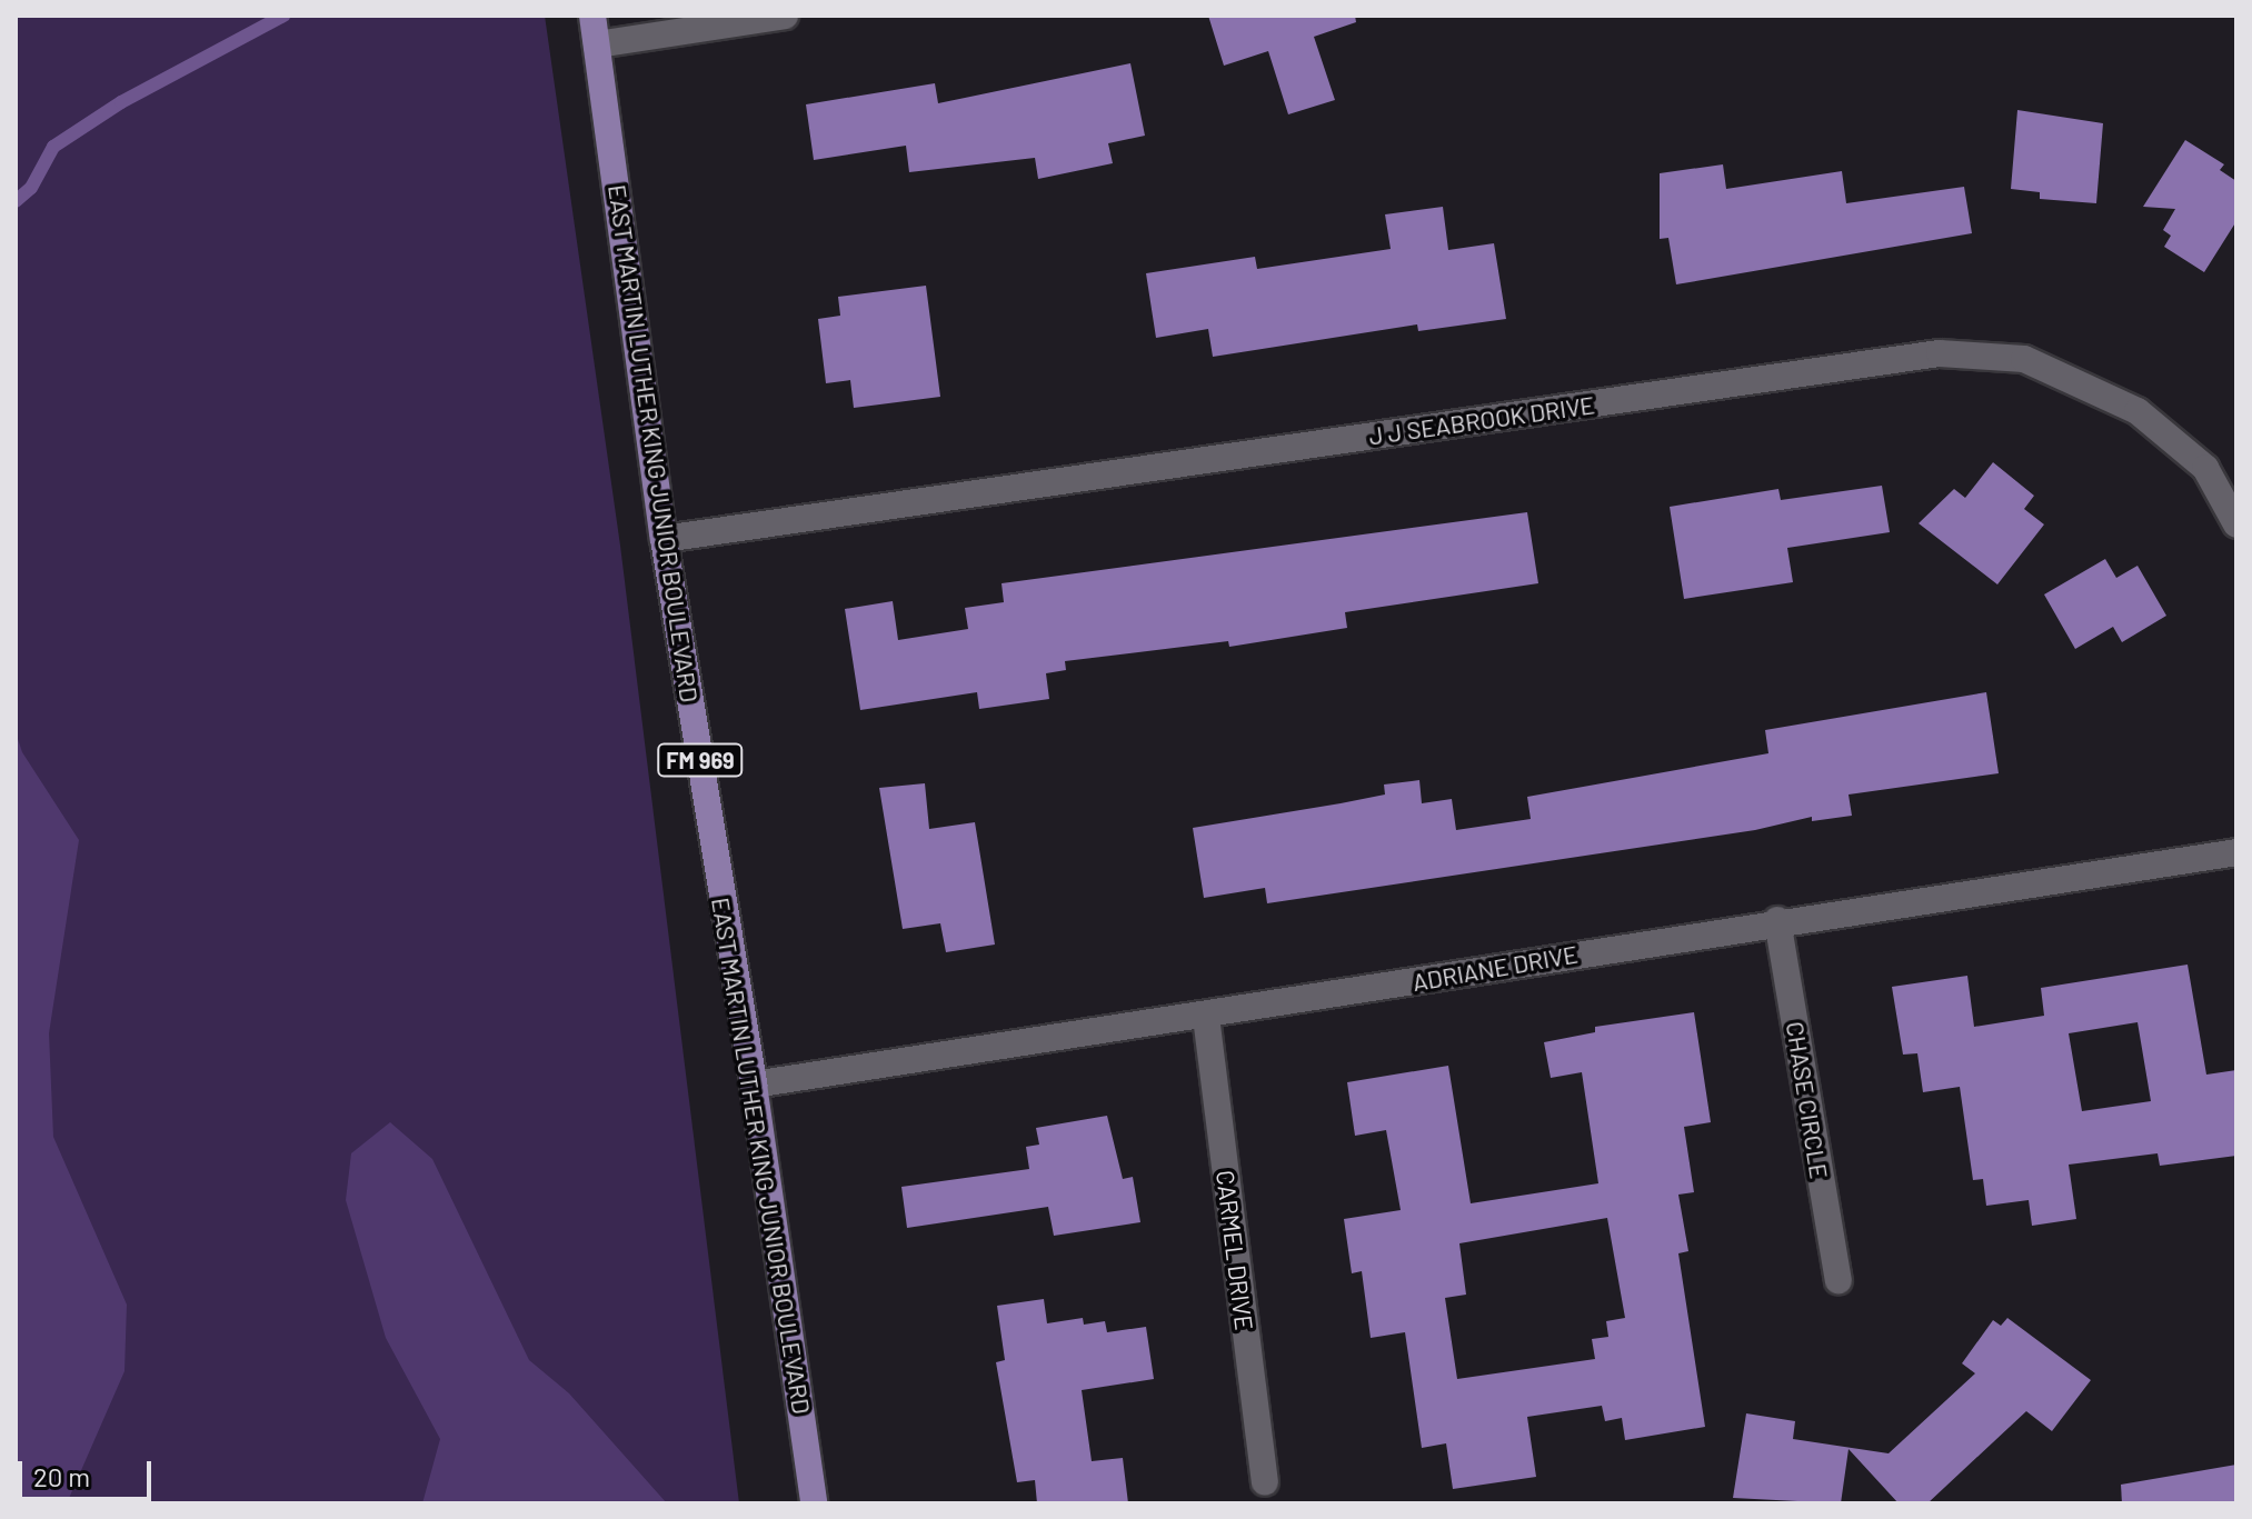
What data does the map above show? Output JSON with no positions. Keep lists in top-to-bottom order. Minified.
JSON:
{"streets":{"main road":["EAST MARTIN LUTHER KING JUNIOR BOULEVARD","FM 969"],"street":["J J SEABROOK DRIVE","ADRIANE DRIVE","CHASE CIRCLE","CARMEL DRIVE"]},"crossings":[["J J SEABROOK DRIVE","EAST MARTIN LUTHER KING JUNIOR BOULEVARD"],["EAST MARTIN LUTHER KING JUNIOR BOULEVARD","ADRIANE DRIVE"],["ADRIANE DRIVE","CHASE CIRCLE"],["ADRIANE DRIVE","CARMEL DRIVE"]],"scale_bar":"20 m"}
